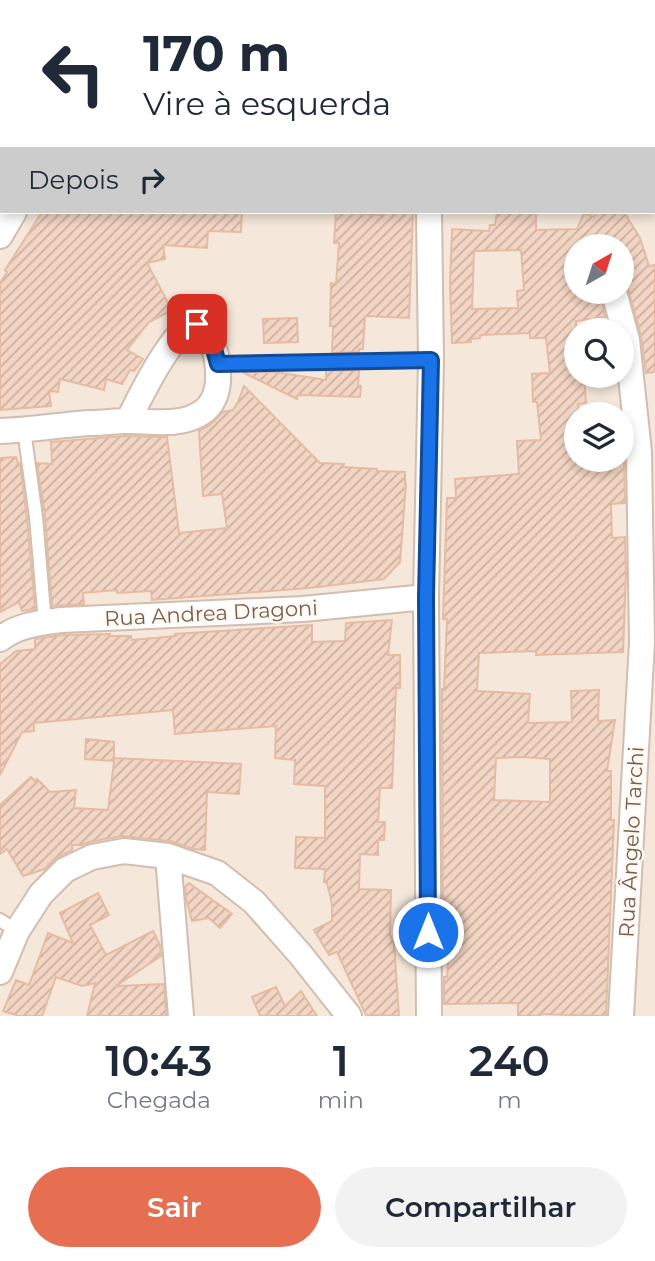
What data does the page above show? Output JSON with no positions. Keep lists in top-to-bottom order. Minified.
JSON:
{"streets":{"street":["Rua Andrea Dragoni","Rua Ângelo Tarchi"]},"north":"top right","page":{"turn":["170 m","Vire à esquerda"],"then":"Depois","eta":["10:43","Chegada","1","min","240","m"],"buttons":["Sair","Compartilhar"]}}
